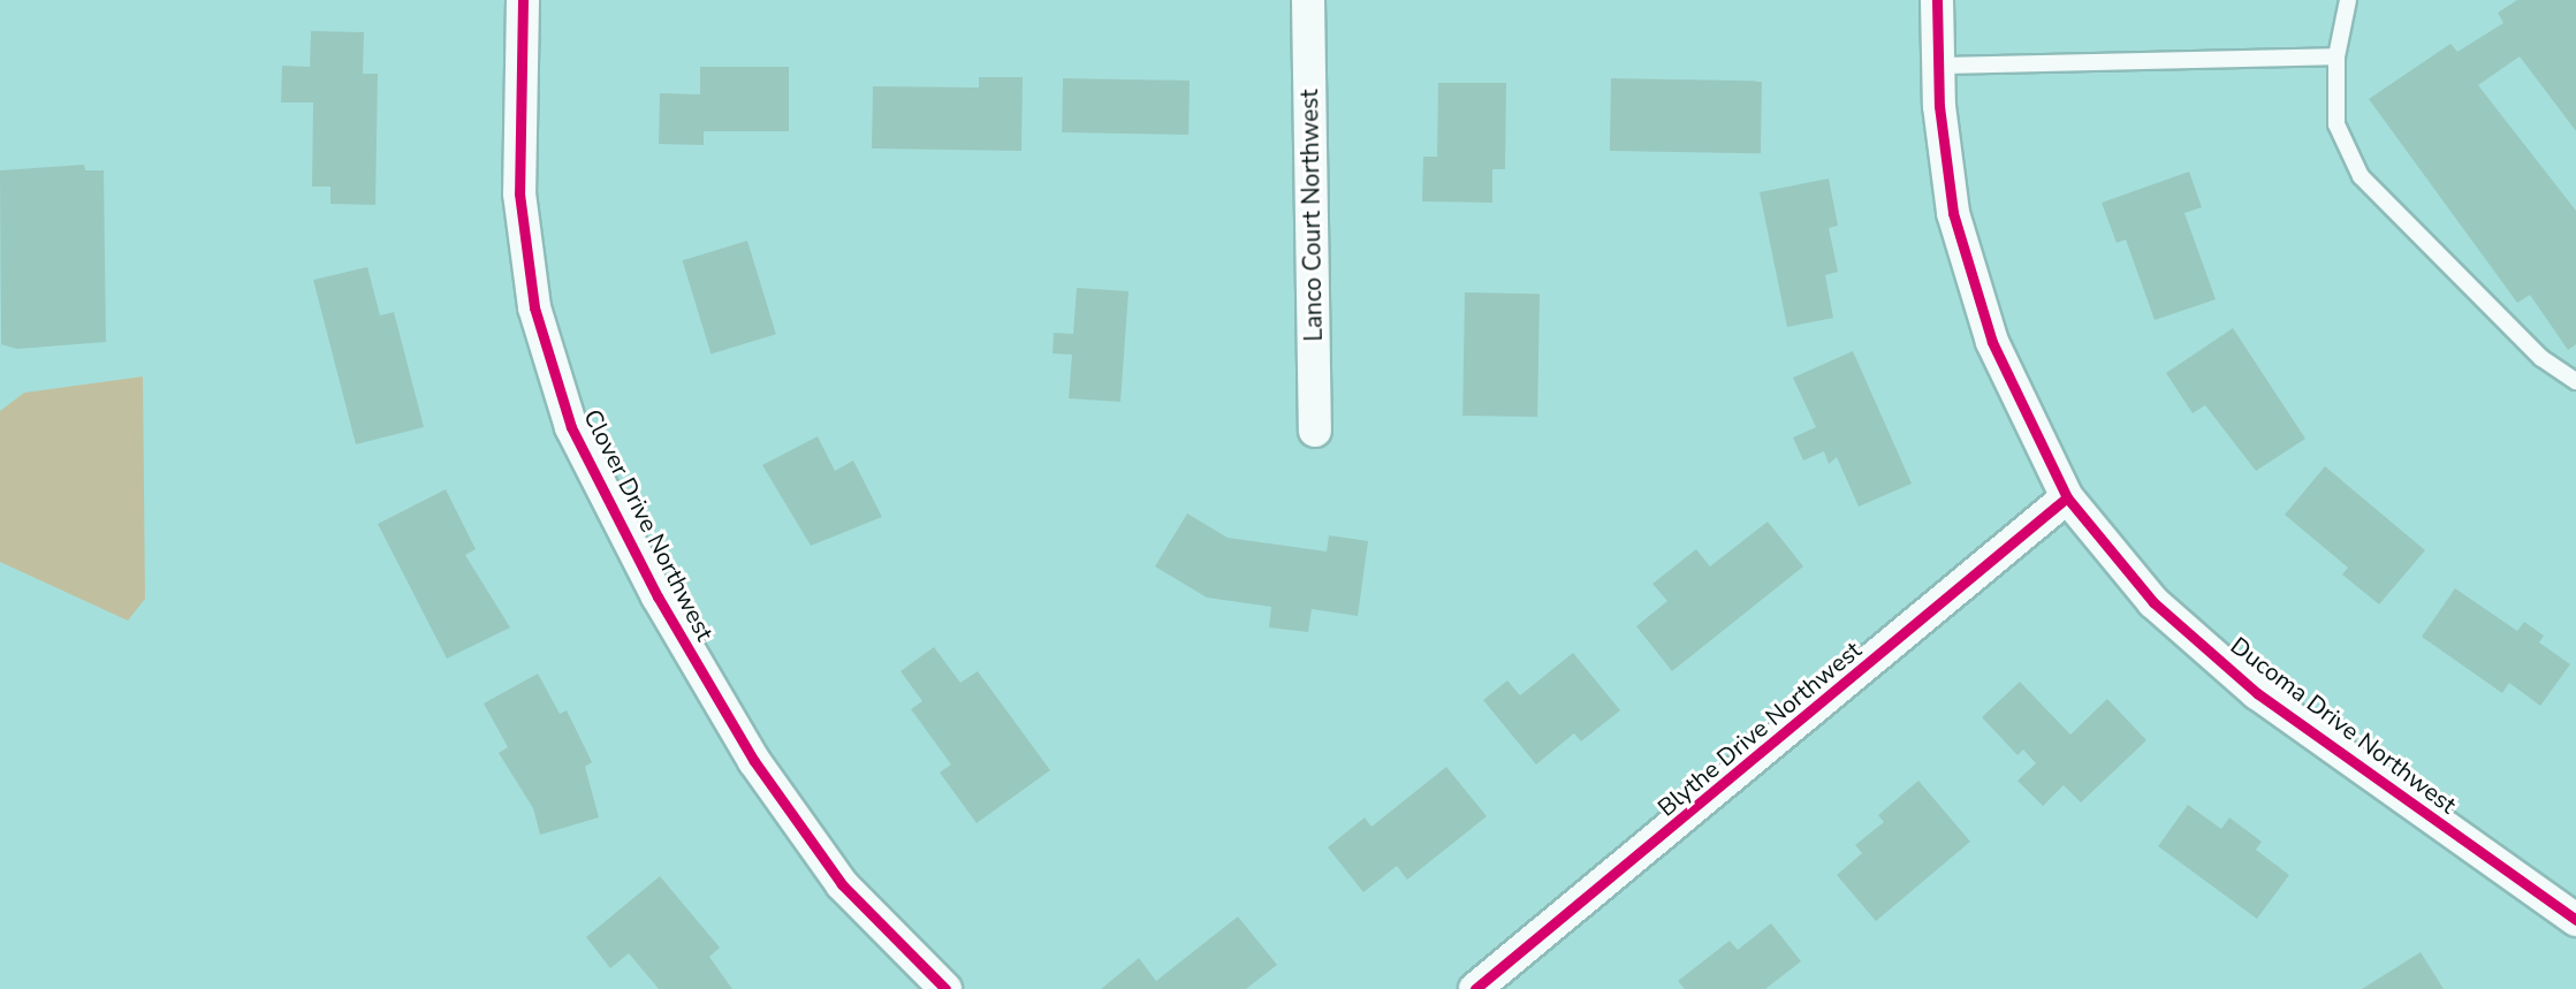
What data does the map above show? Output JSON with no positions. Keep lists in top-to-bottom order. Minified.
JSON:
{"streets":{"street":["Lanco Court Northwest","Clover Drive Northwest","Ducoma Drive Northwest","Blythe Drive Northwest"]},"crossings":[["Ducoma Drive Northwest","Blythe Drive Northwest"]]}
